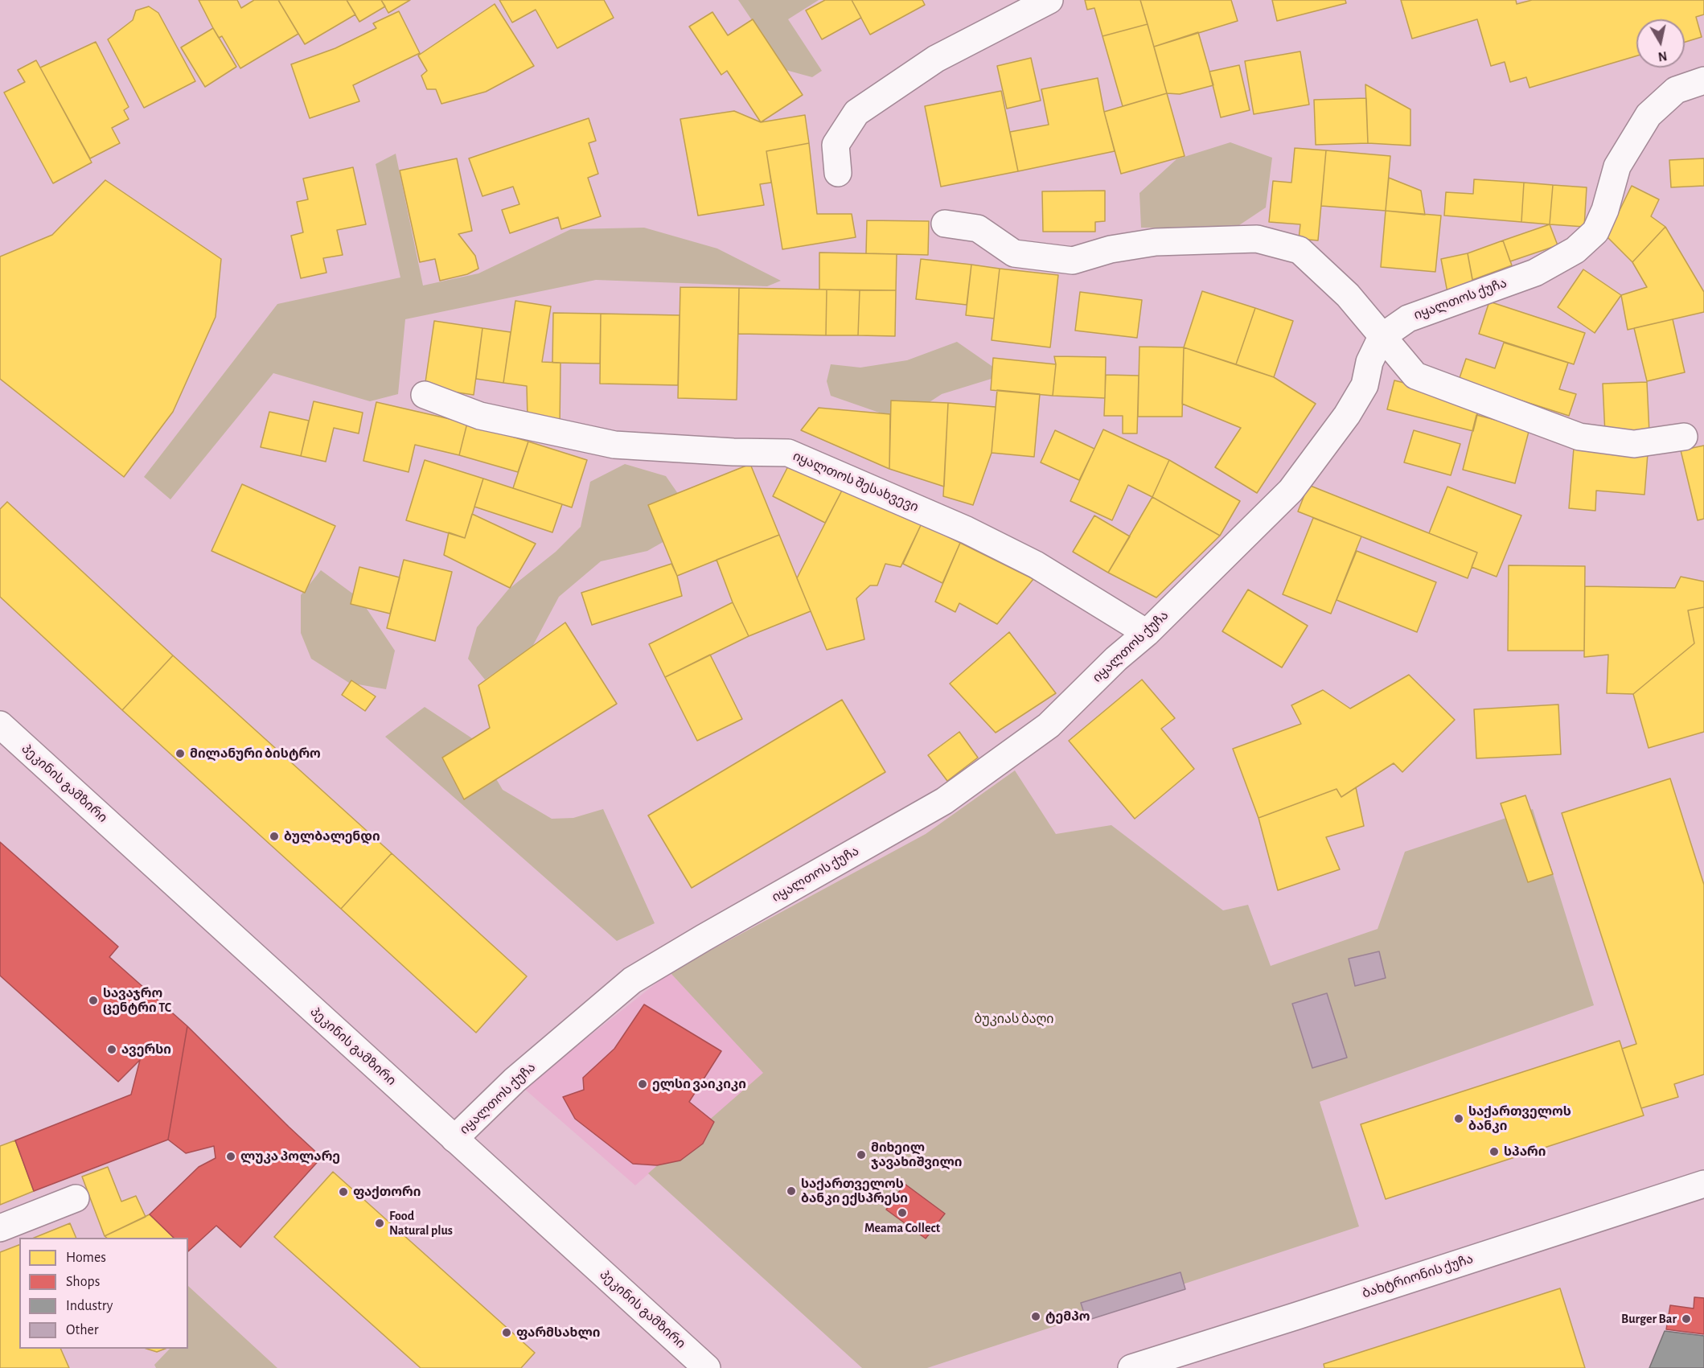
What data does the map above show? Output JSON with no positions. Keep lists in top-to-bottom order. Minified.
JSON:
{"streets":{"street":["იყალთოს ქუჩა","იყალთოს შესახვევი","პეკინის გამზირი","ბახტრიონის ქუჩა"]},"crossings":[["იყალთოს ქუჩა","იყალთოს შესახვევი"],["იყალთოს ქუჩა","პეკინის გამზირი"]],"parks":["ბუკიას ბაღი"],"places":["მილანური ბისტრო","ბულბალენდი","სავაჯრო ცენტრი TC","ავერსი","ელსი ვაიკიკი","საქართველოს ბანკი","სპარი","მიხეილ ჯავახიშვილი","ლუკა პოლარე","საქართველოს ბანკი ექსპრესი","ფაქთორი","Meama Collect","Food Natural plus","ტემპო","Burger Bar","ფარმსახლი"],"legend":["Homes","Shops","Industry","Other"],"north":"bottom"}
